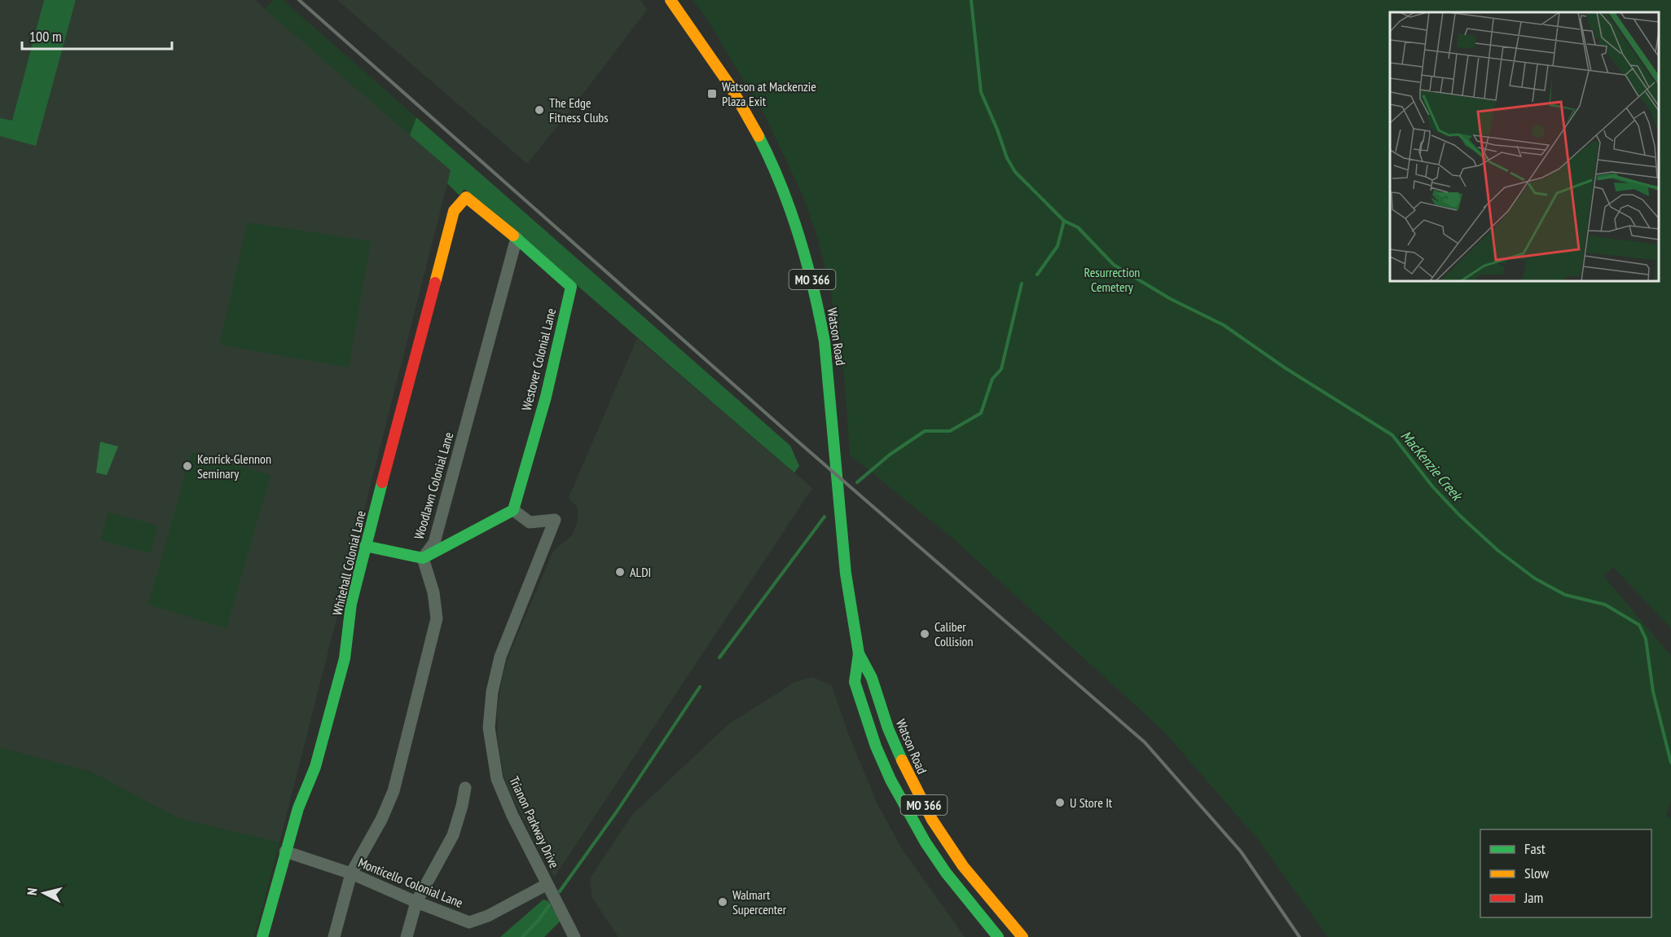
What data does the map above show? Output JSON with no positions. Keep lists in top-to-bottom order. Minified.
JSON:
{"streets":{"main road":["MO 366","Watson Road","Westover Colonial Lane","Whitehall Colonial Lane"],"street":["Woodlawn Colonial Lane","Trianon Parkway Drive","Monticello Colonial Lane"]},"crossings":[["Westover Colonial Lane","Woodlawn Colonial Lane"],["Westover Colonial Lane","Whitehall Colonial Lane"],["Westover Colonial Lane","Trianon Parkway Drive"],["Woodlawn Colonial Lane","Whitehall Colonial Lane"],["Woodlawn Colonial Lane","Monticello Colonial Lane"],["Whitehall Colonial Lane","Monticello Colonial Lane"],["Trianon Parkway Drive","Monticello Colonial Lane"]],"water":["MacKenzie Creek"],"parks":["Resurrection Cemetery"],"places":{"transit":["Watson at Mackenzie Plaza Exit"],"other":["The Edge Fitness Clubs","Kenrick-Glennon Seminary","ALDI","Caliber Collision","U Store It","Walmart Supercenter"]},"legend":["Fast","Slow","Jam"],"scale_bar":"100 m","north":"left"}
